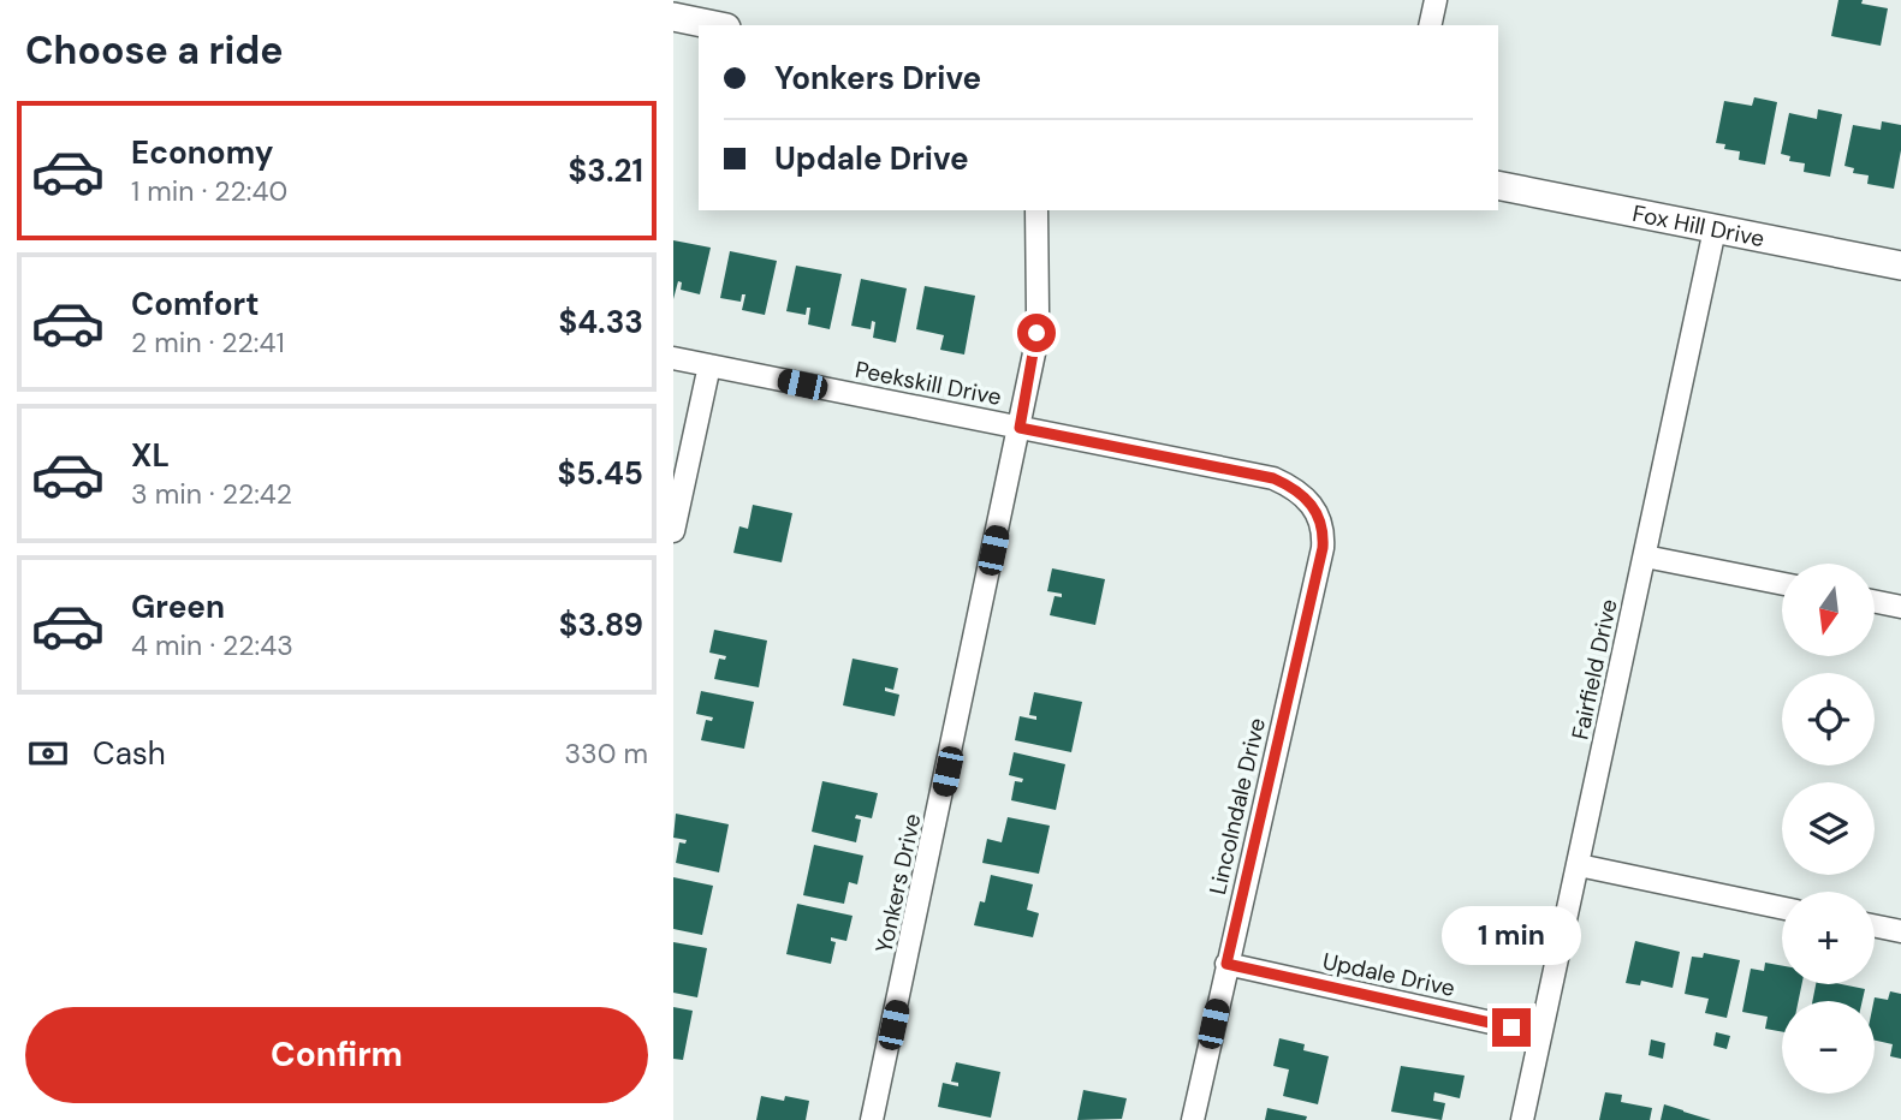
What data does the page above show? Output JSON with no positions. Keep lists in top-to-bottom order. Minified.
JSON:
{"streets":{"street":["Fox Hill Drive","Peekskill Drive","Fairfield Drive","Lincolndale Drive","Yonkers Drive","Updale Drive"]},"crossings":[["Fox Hill Drive","Fairfield Drive"],["Peekskill Drive","Lincolndale Drive"],["Peekskill Drive","Yonkers Drive"],["Fairfield Drive","Updale Drive"],["Lincolndale Drive","Updale Drive"]],"north":"bottom","page":{"heading":"Choose a ride","banner":["Yonkers Drive","Updale Drive"],"list":[{"name":"Economy","note":"1 min · 22:40","value":"$3.21"},{"name":"Comfort","note":"2 min · 22:41","value":"$4.33"},{"name":"XL","note":"3 min · 22:42","value":"$5.45"},{"name":"Green","note":"4 min · 22:43","value":"$3.89"}],"map_buttons":["+","−"],"pay":["Cash","330 m"],"bubble":"1 min","buttons":"Confirm"}}
